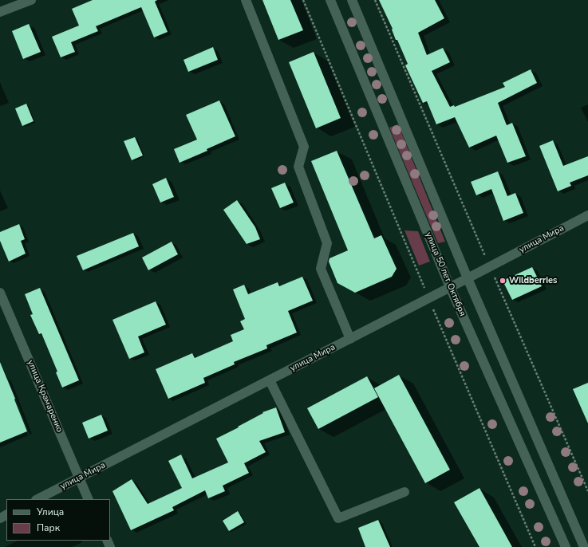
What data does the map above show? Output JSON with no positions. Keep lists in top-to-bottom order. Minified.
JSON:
{"streets":{"street":["улица Мира","улица 50 лет Октября","улица Крамаренко"]},"crossings":[["улица Мира","улица 50 лет Октября"],["улица Мира","улица Крамаренко"]],"places":["Wildberries"],"legend":["Улица","Парк"]}
